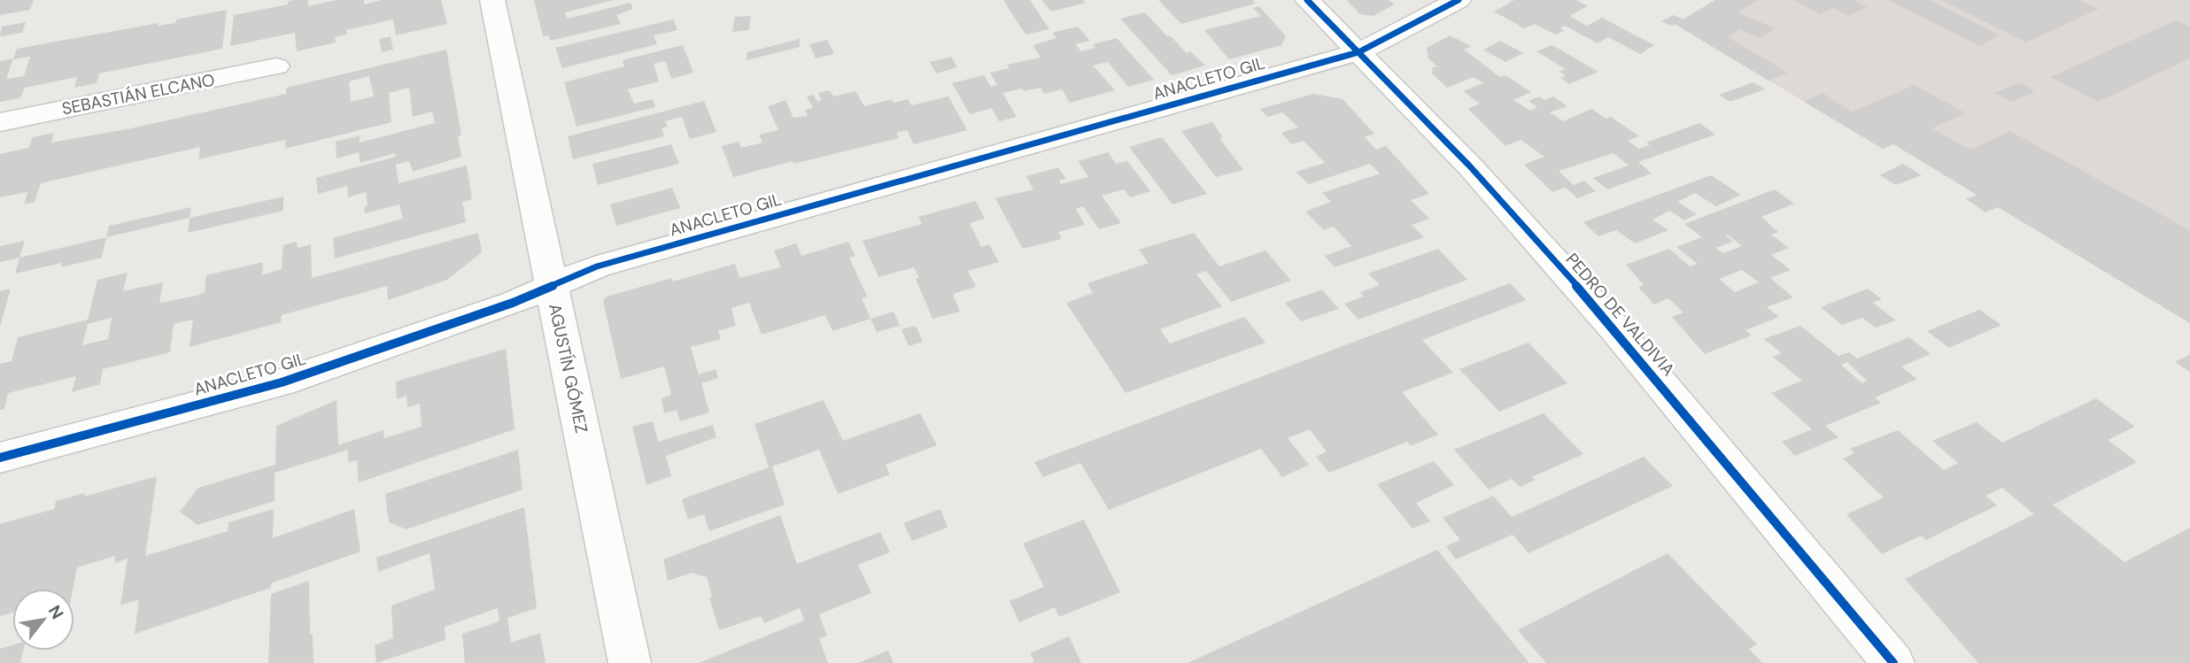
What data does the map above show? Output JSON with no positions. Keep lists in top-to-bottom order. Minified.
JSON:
{"streets":{"street":["ANACLETO GIL","SEBASTIÁN ELCANO","PEDRO DE VALDIVIA","AGUSTÍN GÓMEZ"]},"crossings":[["ANACLETO GIL","PEDRO DE VALDIVIA"],["ANACLETO GIL","AGUSTÍN GÓMEZ"]],"north":"top right"}
